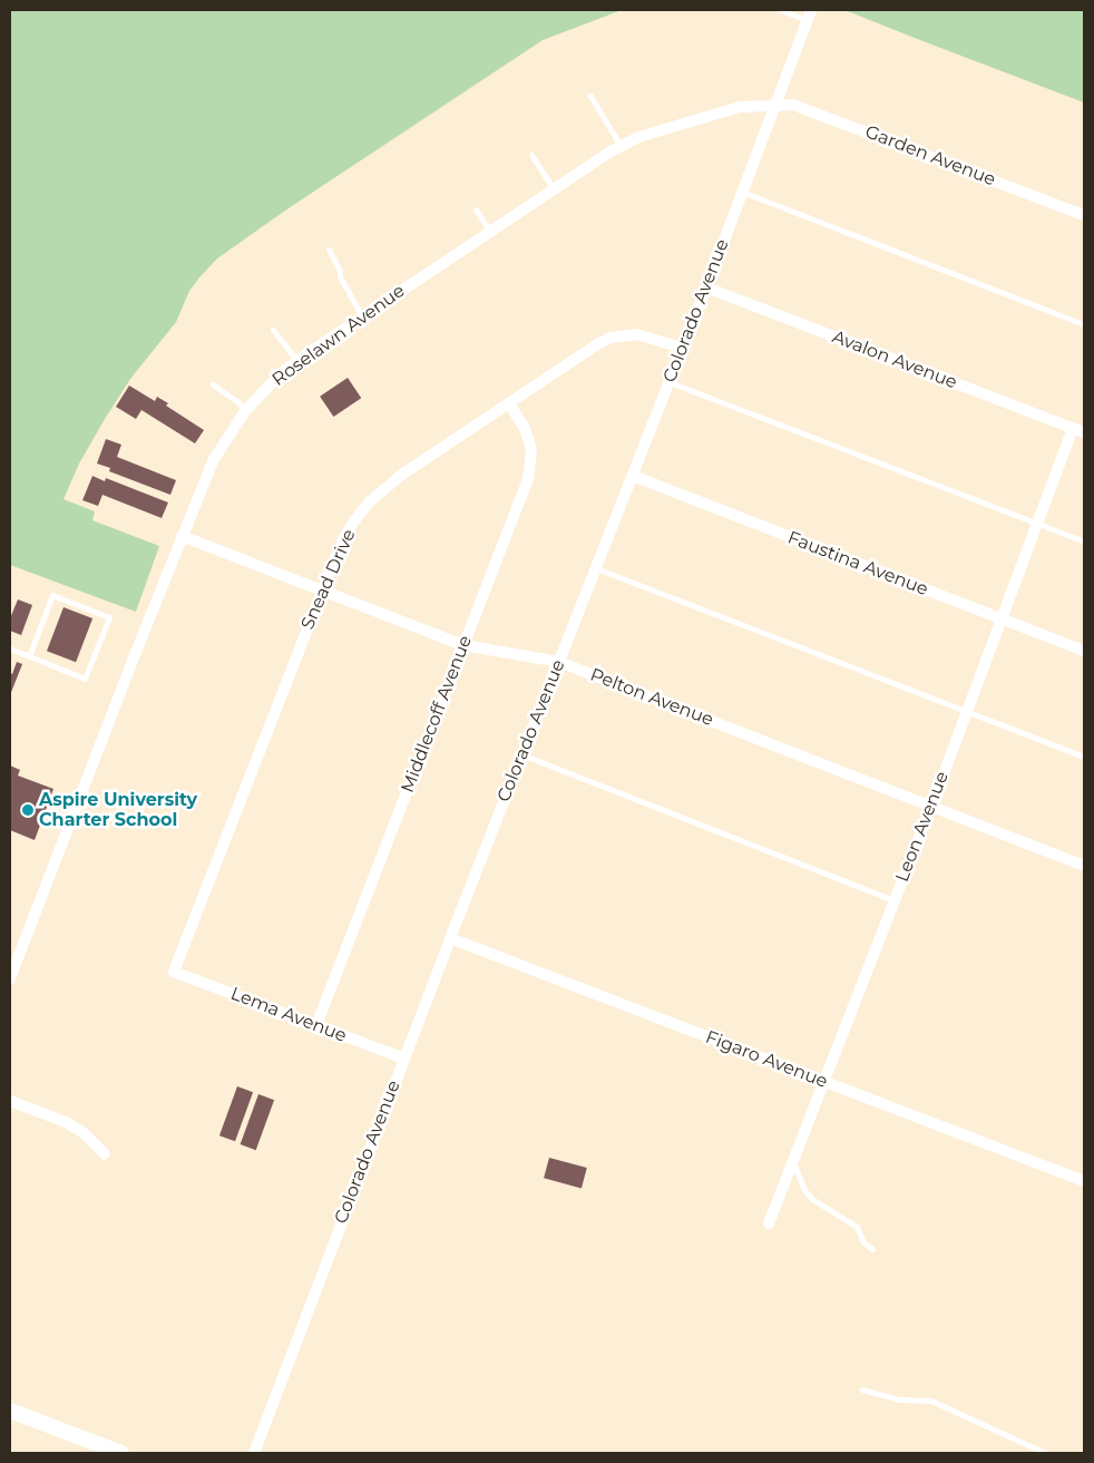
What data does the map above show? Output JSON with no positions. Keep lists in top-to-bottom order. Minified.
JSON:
{"streets":{"street":["Garden Avenue","Colorado Avenue","Roselawn Avenue","Avalon Avenue","Faustina Avenue","Snead Drive","Pelton Avenue","Middlecoff Avenue","Leon Avenue","Lema Avenue","Figaro Avenue"]},"crossings":[["Garden Avenue","Colorado Avenue"],["Garden Avenue","Roselawn Avenue"],["Colorado Avenue","Roselawn Avenue"],["Colorado Avenue","Avalon Avenue"],["Colorado Avenue","Faustina Avenue"],["Colorado Avenue","Snead Drive"],["Colorado Avenue","Pelton Avenue"],["Colorado Avenue","Lema Avenue"],["Colorado Avenue","Figaro Avenue"],["Roselawn Avenue","Pelton Avenue"],["Avalon Avenue","Leon Avenue"],["Faustina Avenue","Leon Avenue"],["Snead Drive","Pelton Avenue"],["Snead Drive","Middlecoff Avenue"],["Snead Drive","Lema Avenue"],["Pelton Avenue","Middlecoff Avenue"],["Pelton Avenue","Leon Avenue"],["Middlecoff Avenue","Lema Avenue"],["Leon Avenue","Figaro Avenue"]],"places":["Aspire University Charter School"]}
